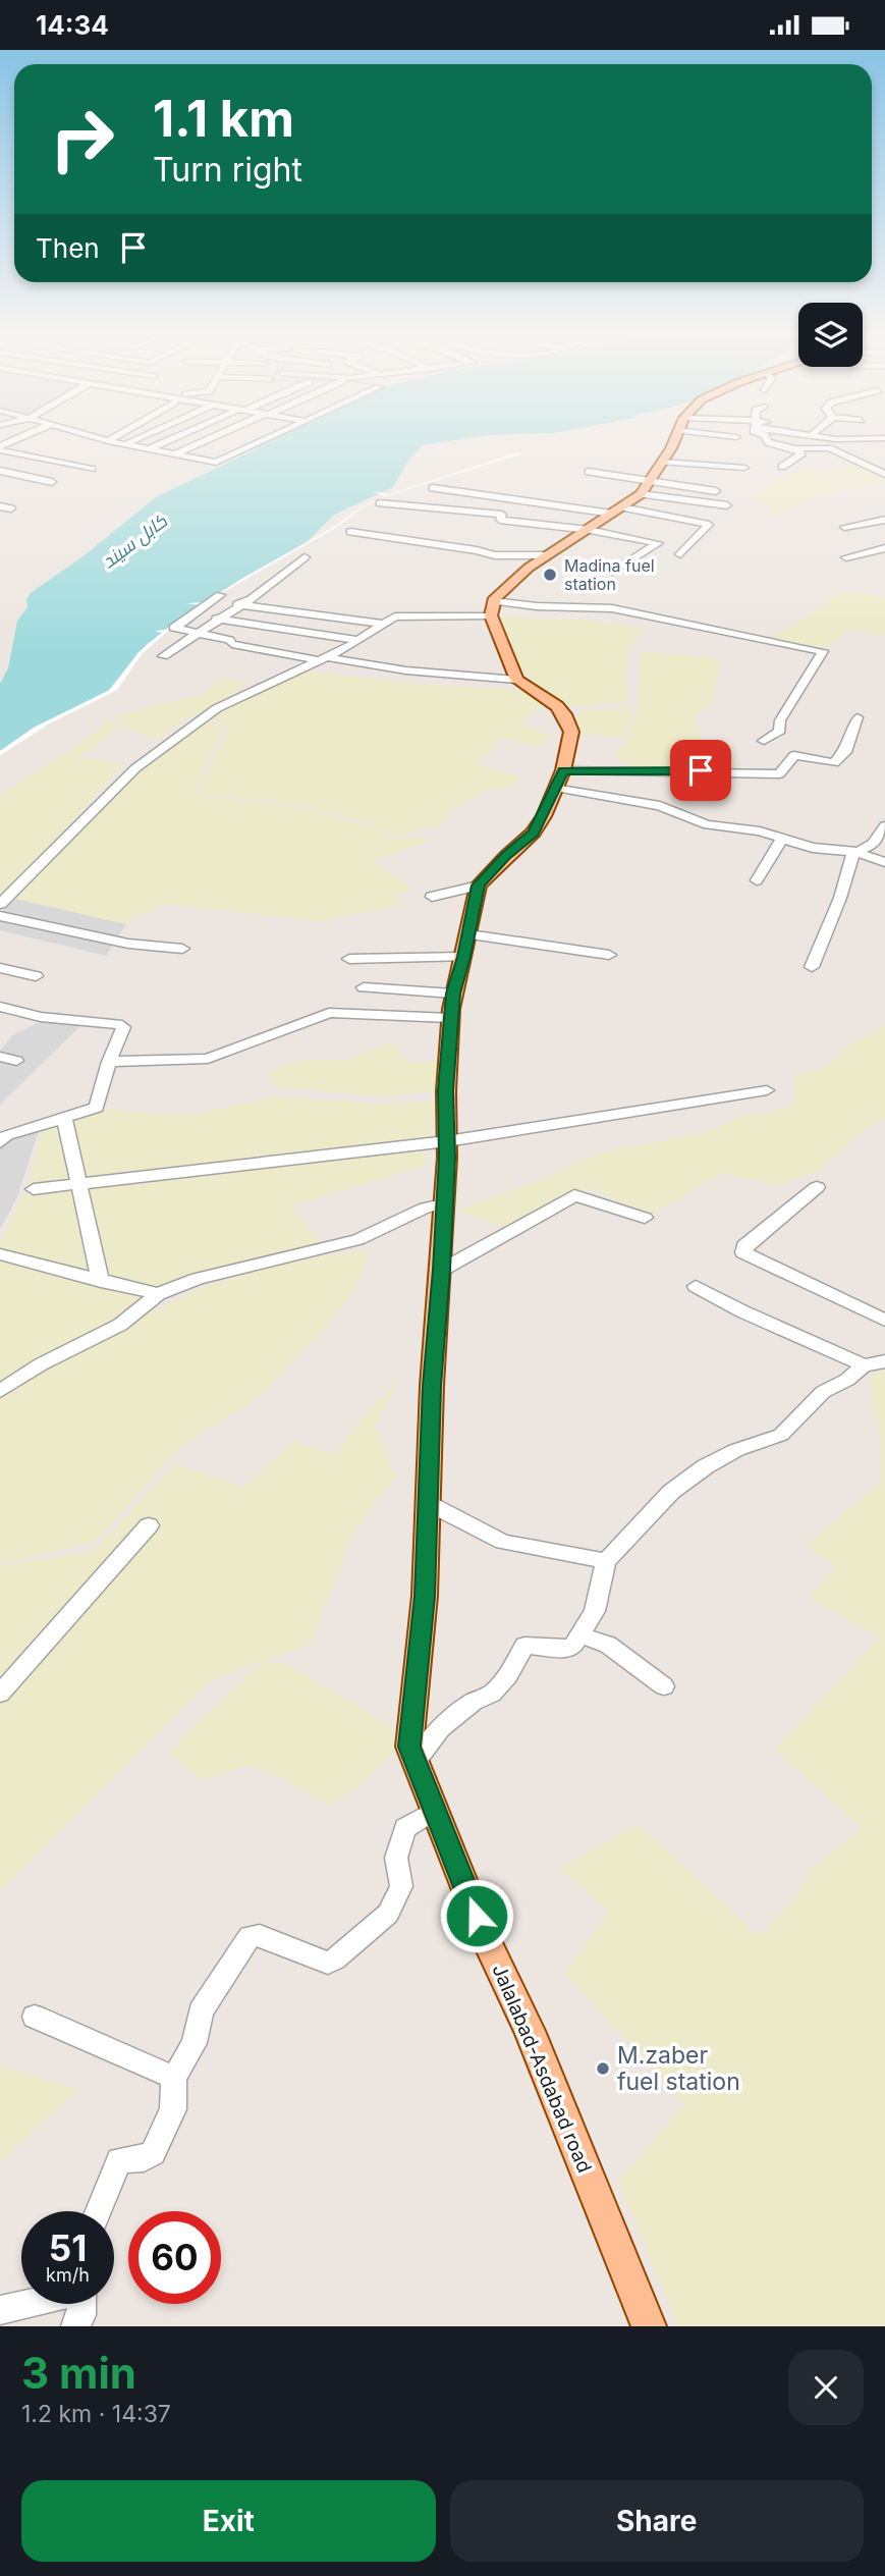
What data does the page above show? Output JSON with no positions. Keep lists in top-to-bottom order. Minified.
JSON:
{"streets":{"main road":["Jalalabad-Asdabad road"]},"water":["کابل سيند"],"places":["Madina fuel station","M.zaber fuel station"],"page":{"status":"14:34","turn":["1.1 km","Turn right"],"then":"Then","speed":"51 km/h","limit":"60","heading":["3 min","1.2 km · 14:37"],"buttons":["Exit","Share"]}}
